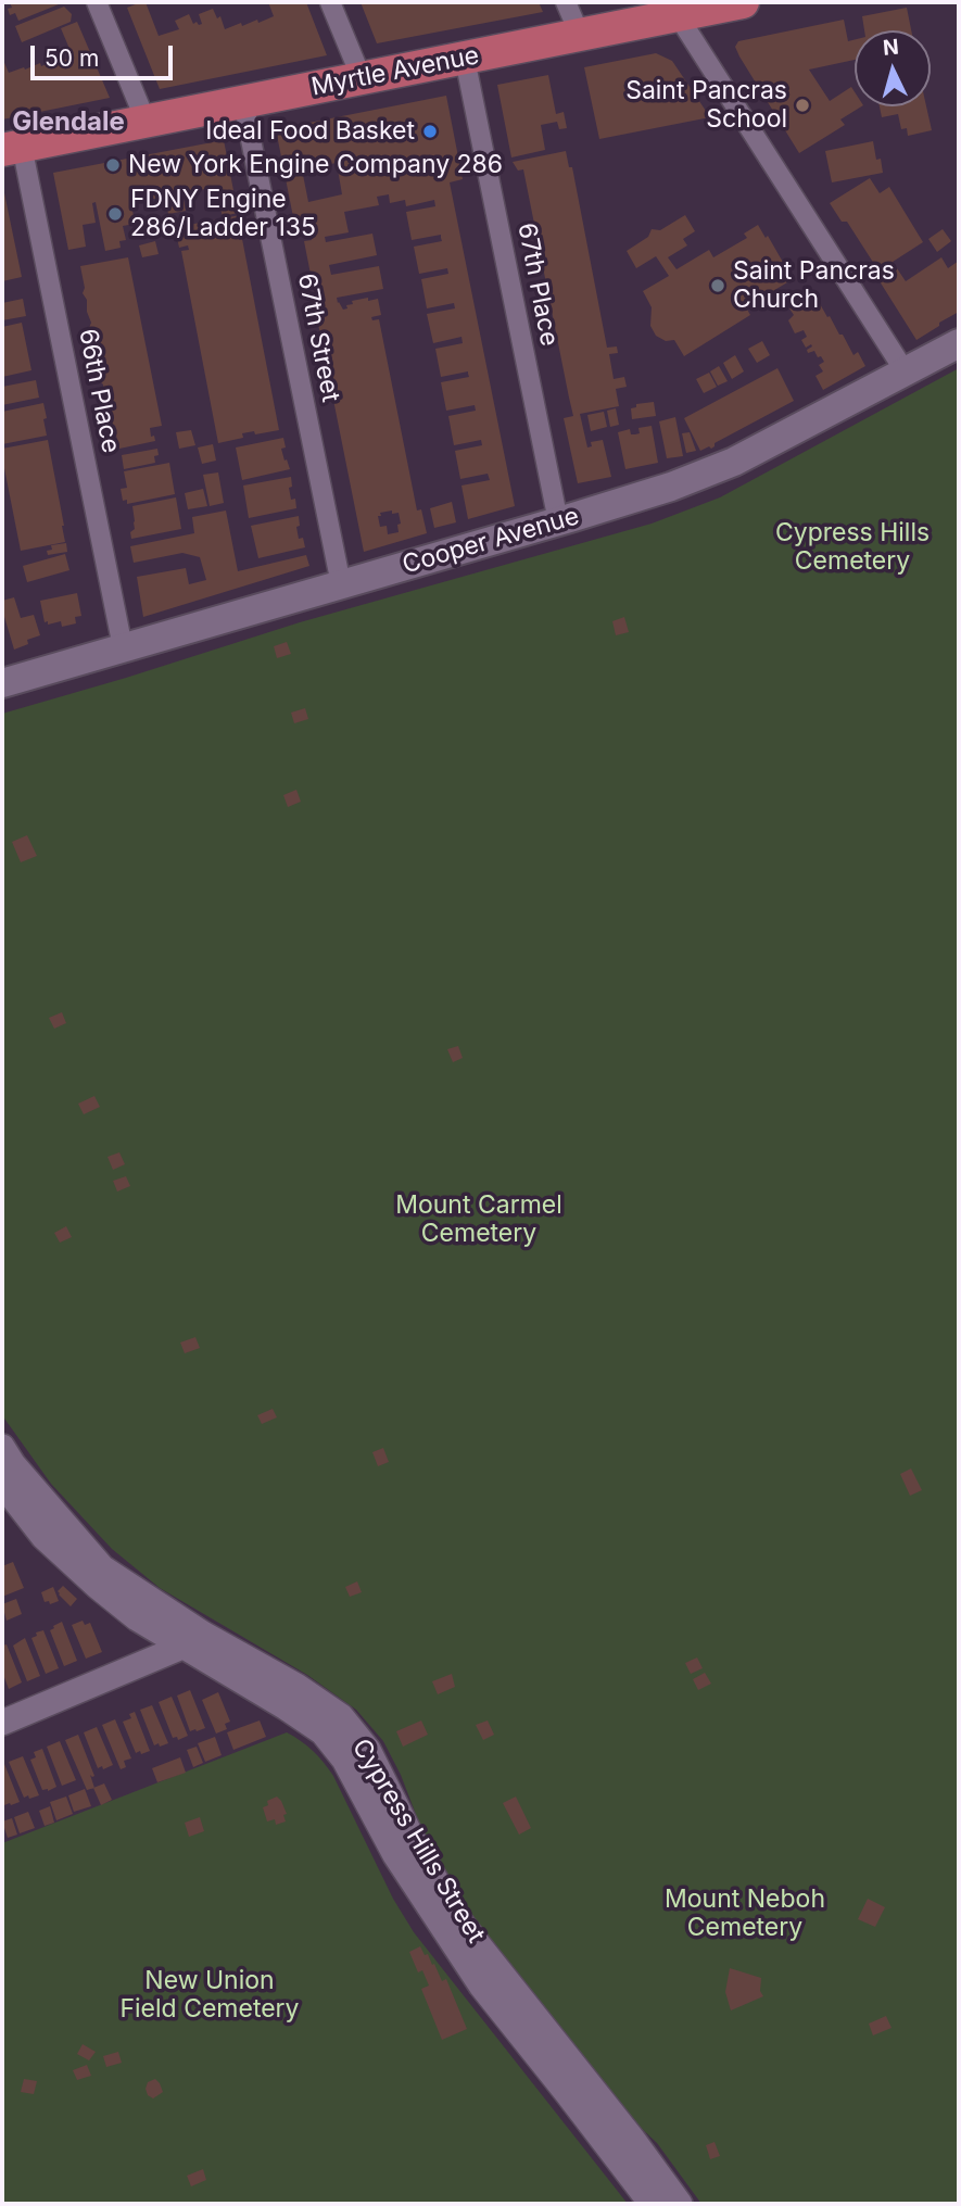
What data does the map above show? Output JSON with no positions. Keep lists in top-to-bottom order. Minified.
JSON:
{"streets":{"main road":["Myrtle Avenue","Cooper Avenue"],"street":["67th Place","67th Street","66th Place","Cypress Hills Street"]},"crossings":[["Myrtle Avenue","67th Place"],["Myrtle Avenue","67th Street"],["Myrtle Avenue","66th Place"],["67th Place","Cooper Avenue"],["67th Street","Cooper Avenue"],["66th Place","Cooper Avenue"]],"districts":["Glendale"],"parks":["Cypress Hills Cemetery","Mount Carmel Cemetery","Mount Neboh Cemetery","New Union Field Cemetery"],"places":["Saint Pancras School","Ideal Food Basket","New York Engine Company 286","FDNY Engine 286/Ladder 135","Saint Pancras Church"],"scale_bar":"50 m","north":"top"}
